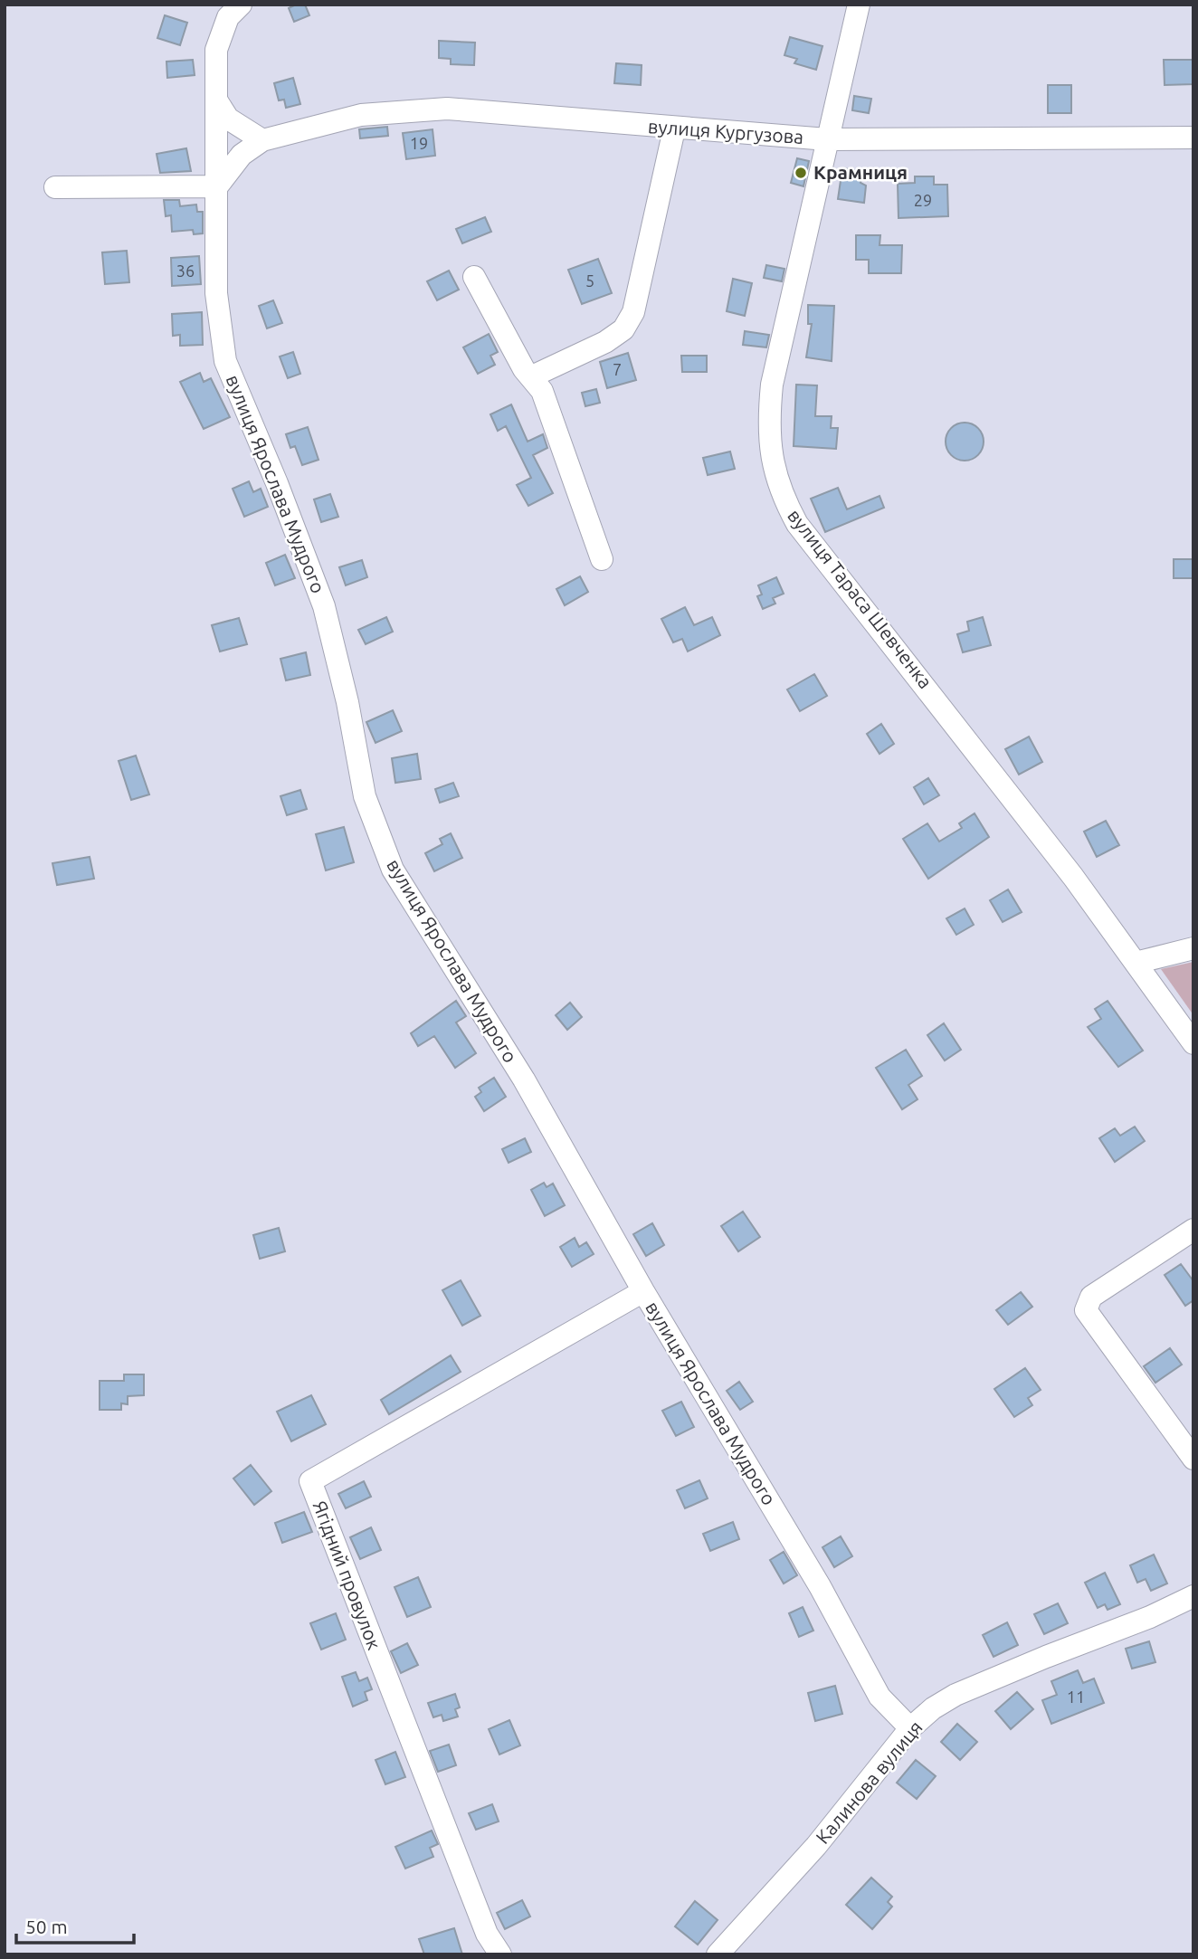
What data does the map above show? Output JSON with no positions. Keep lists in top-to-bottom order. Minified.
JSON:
{"streets":{"street":["вулиця Кургузова","вулиця Ярослава Мудрого","вулиця Тараса Шевченка","Ягідний провулок","Калинова вулиця"]},"crossings":[["вулиця Кургузова","вулиця Тараса Шевченка"],["вулиця Ярослава Мудрого","Ягідний провулок"],["вулиця Ярослава Мудрого","Калинова вулиця"]],"places":["Крамниця"],"house_numbers":["19","29","36","5","7","11"],"scale_bar":"50 m"}
